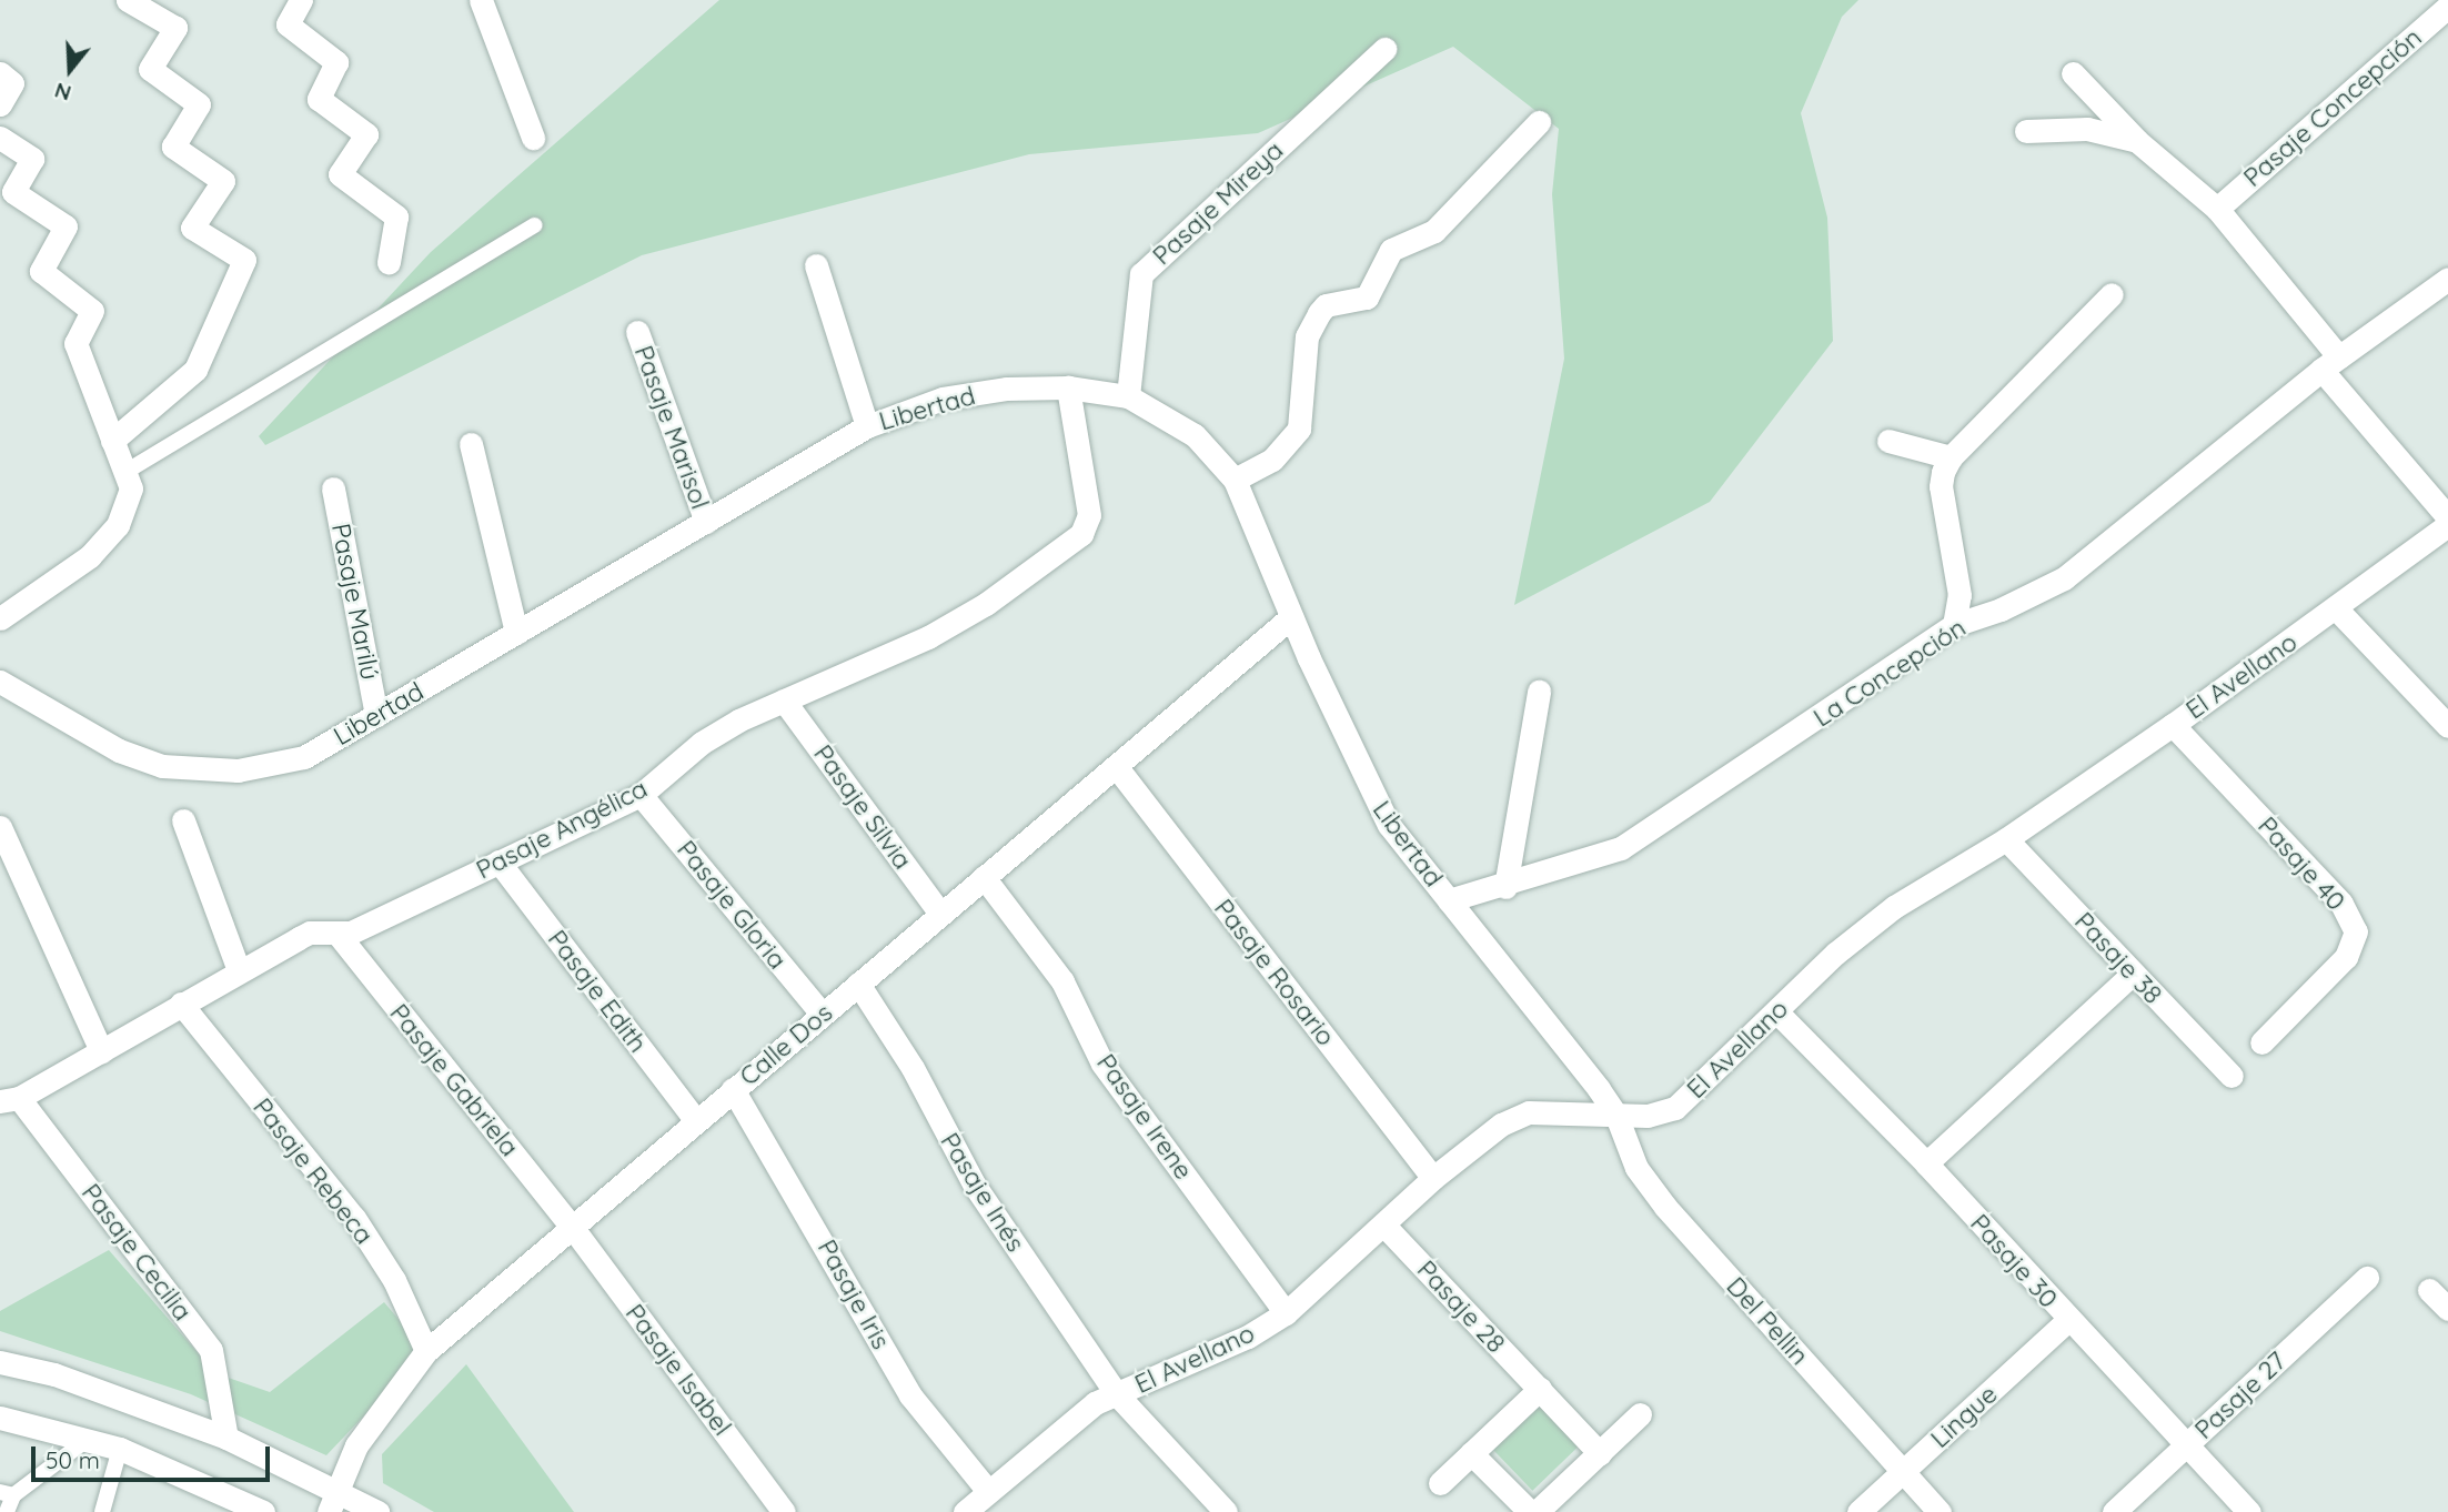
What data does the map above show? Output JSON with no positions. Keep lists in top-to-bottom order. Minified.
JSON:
{"streets":{"street":["Pasaje Concepción","Pasaje Mireya","Libertad","Pasaje Marisol","Pasaje Marilú","La Concepción","El Avellano","Pasaje Silvia","Pasaje Angélica","Pasaje 40","Pasaje Gloria","Pasaje 38","Pasaje Rosario","Pasaje Edith","Calle Dos","Pasaje Gabriela","Pasaje Irene","Pasaje Rebeca","Pasaje Inés","Pasaje Cecilia","Pasaje 30","Pasaje Iris","Pasaje 28","Del Pellin","Pasaje Isabel","Pasaje 27","Lingue"]},"crossings":[["Pasaje Mireya","Libertad"],["Libertad","Pasaje Marisol"],["Libertad","Pasaje Marilú"],["Libertad","La Concepción"],["Libertad","El Avellano"],["Libertad","Pasaje Angélica"],["Libertad","Calle Dos"],["Libertad","Del Pellin"],["El Avellano","Pasaje 40"],["El Avellano","Pasaje 38"],["El Avellano","Pasaje Rosario"],["El Avellano","Pasaje Irene"],["El Avellano","Pasaje Inés"],["El Avellano","Pasaje 30"],["El Avellano","Pasaje Iris"],["El Avellano","Pasaje 28"],["El Avellano","Del Pellin"],["Pasaje Silvia","Pasaje Angélica"],["Pasaje Silvia","Calle Dos"],["Pasaje Angélica","Pasaje Gloria"],["Pasaje Angélica","Pasaje Edith"],["Pasaje Angélica","Pasaje Gabriela"],["Pasaje Angélica","Pasaje Rebeca"],["Pasaje Angélica","Pasaje Cecilia"],["Pasaje Gloria","Calle Dos"],["Pasaje Rosario","Calle Dos"],["Pasaje Edith","Calle Dos"],["Calle Dos","Pasaje Gabriela"],["Calle Dos","Pasaje Irene"],["Calle Dos","Pasaje Rebeca"],["Calle Dos","Pasaje Inés"],["Calle Dos","Pasaje Iris"],["Calle Dos","Pasaje Isabel"],["Pasaje Gabriela","Pasaje Isabel"],["Pasaje 30","Pasaje 27"],["Pasaje 30","Lingue"],["Del Pellin","Lingue"]],"scale_bar":"50 m","north":"bottom"}
